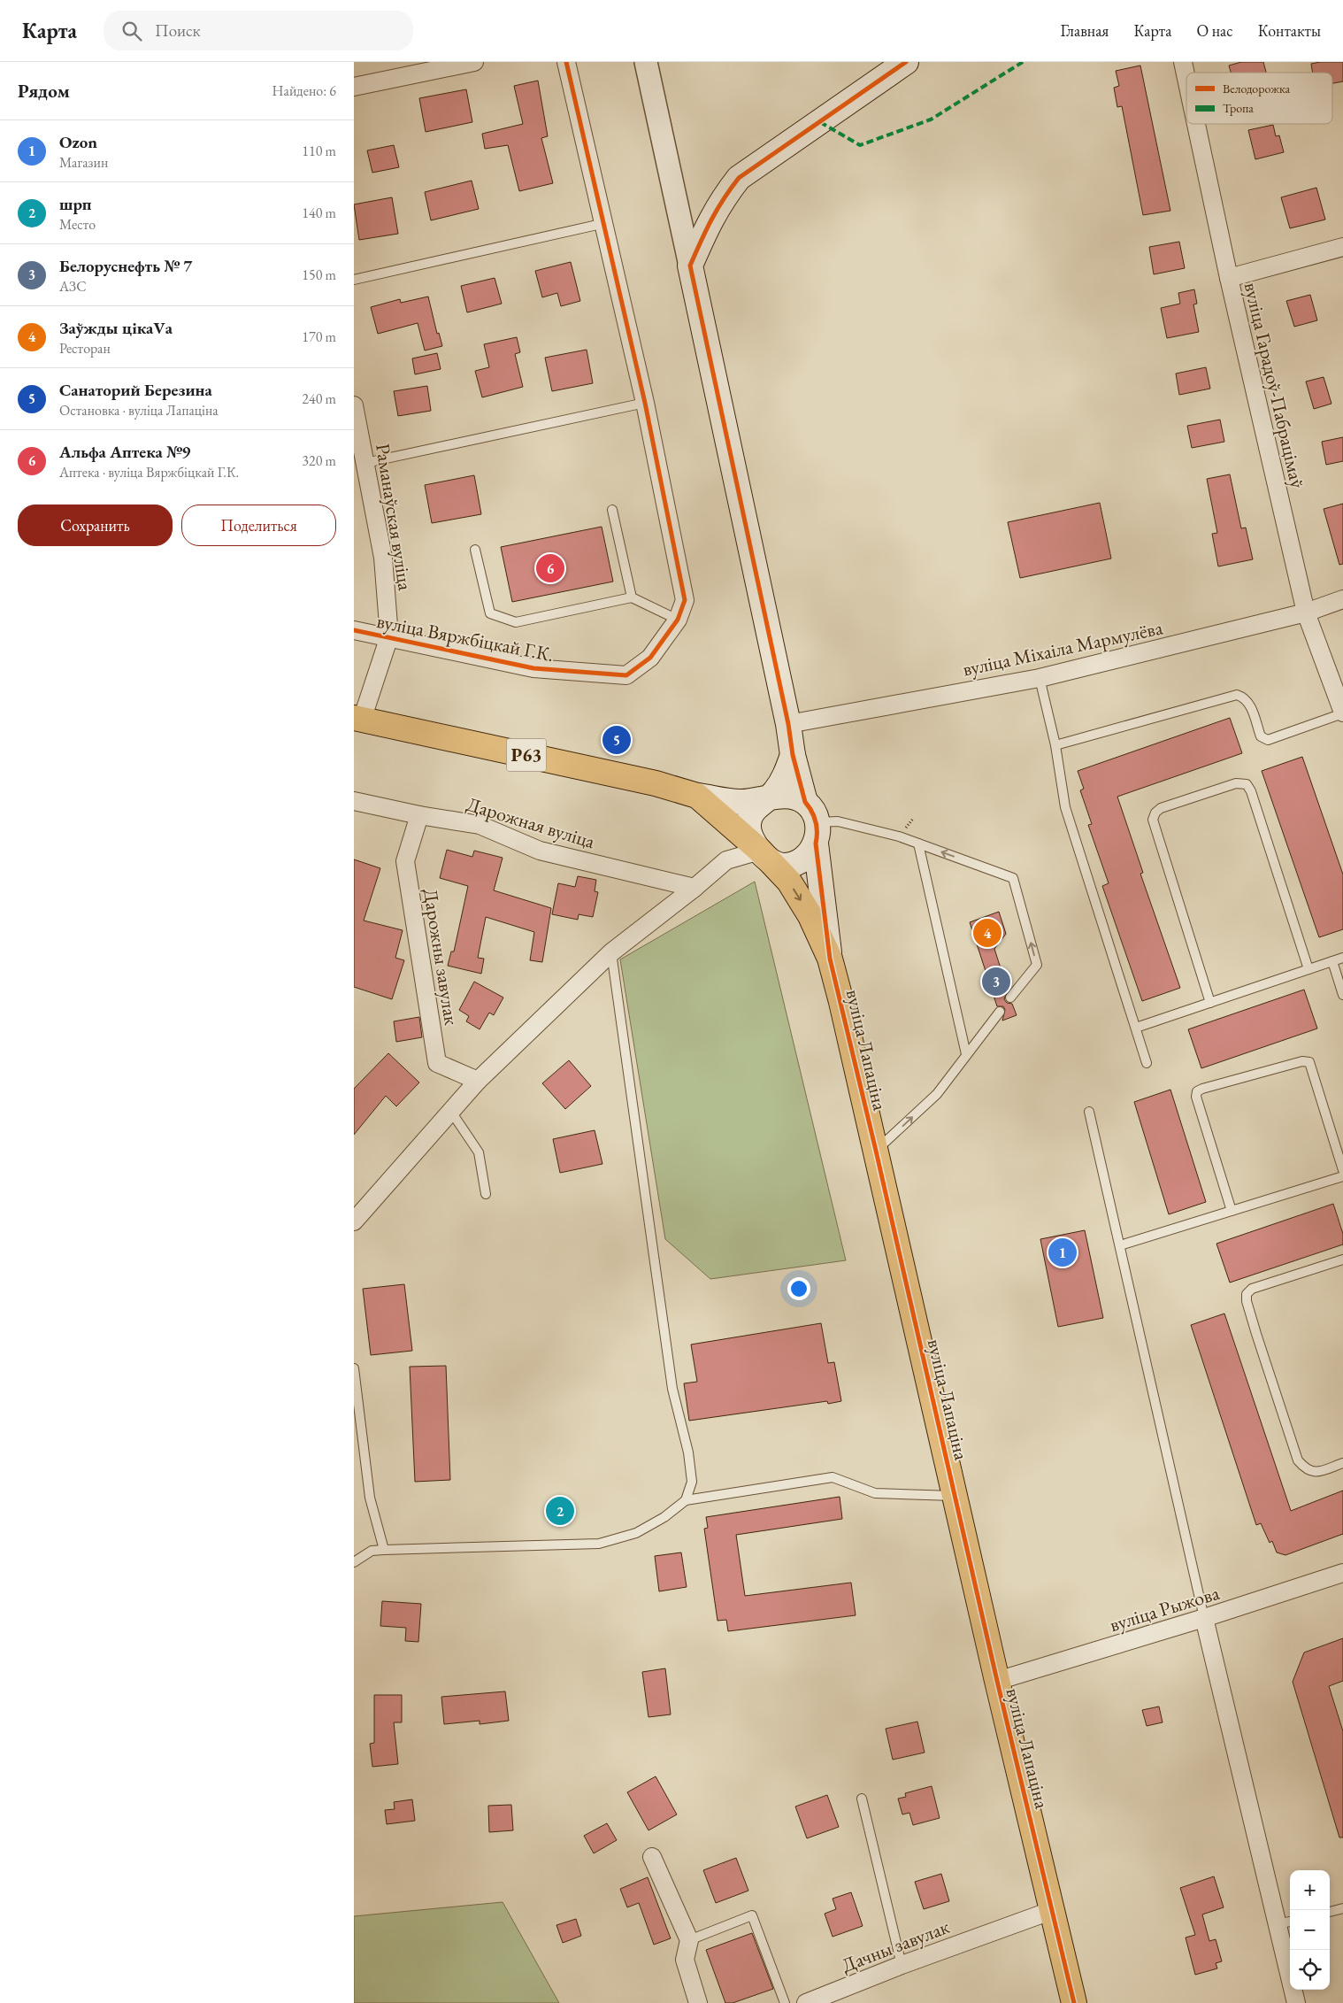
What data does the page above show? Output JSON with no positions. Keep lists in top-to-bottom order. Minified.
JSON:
{"streets":{"main road":["Р63","вуліца Лапаціна"],"street":["вуліца Гарадоў-Пабрацімаў","Раманаўская вуліца","вуліца Вяржбіцкай Г.К.","вуліца Міхаіла Мармулёва","Дарожная вуліца","Дарожны завулак","вуліца Рыжова","Дачны завулак"]},"crossings":[["вуліца Гарадоў-Пабрацімаў","вуліца Міхаіла Мармулёва"],["Раманаўская вуліца","вуліца Вяржбіцкай Г.К."],["Дарожная вуліца","Дарожны завулак"],["вуліца Лапаціна","вуліца Рыжова"],["вуліца Лапаціна","Дачны завулак"]],"legend":["Велодорожка","Тропа"],"page":{"header":"Карта","search":"Поиск","nav":["Главная","Карта","О нас","Контакты"],"heading":["Рядом","Найдено: 6"],"list":[{"mark":"1","name":"Ozon","note":"Магазин","value":"110 m"},{"mark":"2","name":"шрп","note":"Место","value":"140 m"},{"mark":"3","name":"Белоруснефть № 7","note":"АЗС","value":"150 m"},{"mark":"4","name":"Заўжды цікаVа","note":"Ресторан","value":"170 m"},{"mark":"5","name":"Санаторий Березина","note":"Остановка · вуліца Лапаціна","value":"240 m"},{"mark":"6","name":"Альфа Аптека №9","note":"Аптека · вуліца Вяржбіцкай Г.К.","value":"320 m"}],"buttons":["Сохранить","Поделиться"],"pins":["6","5","4","3","1","2"],"map_buttons":["+","−"]}}
